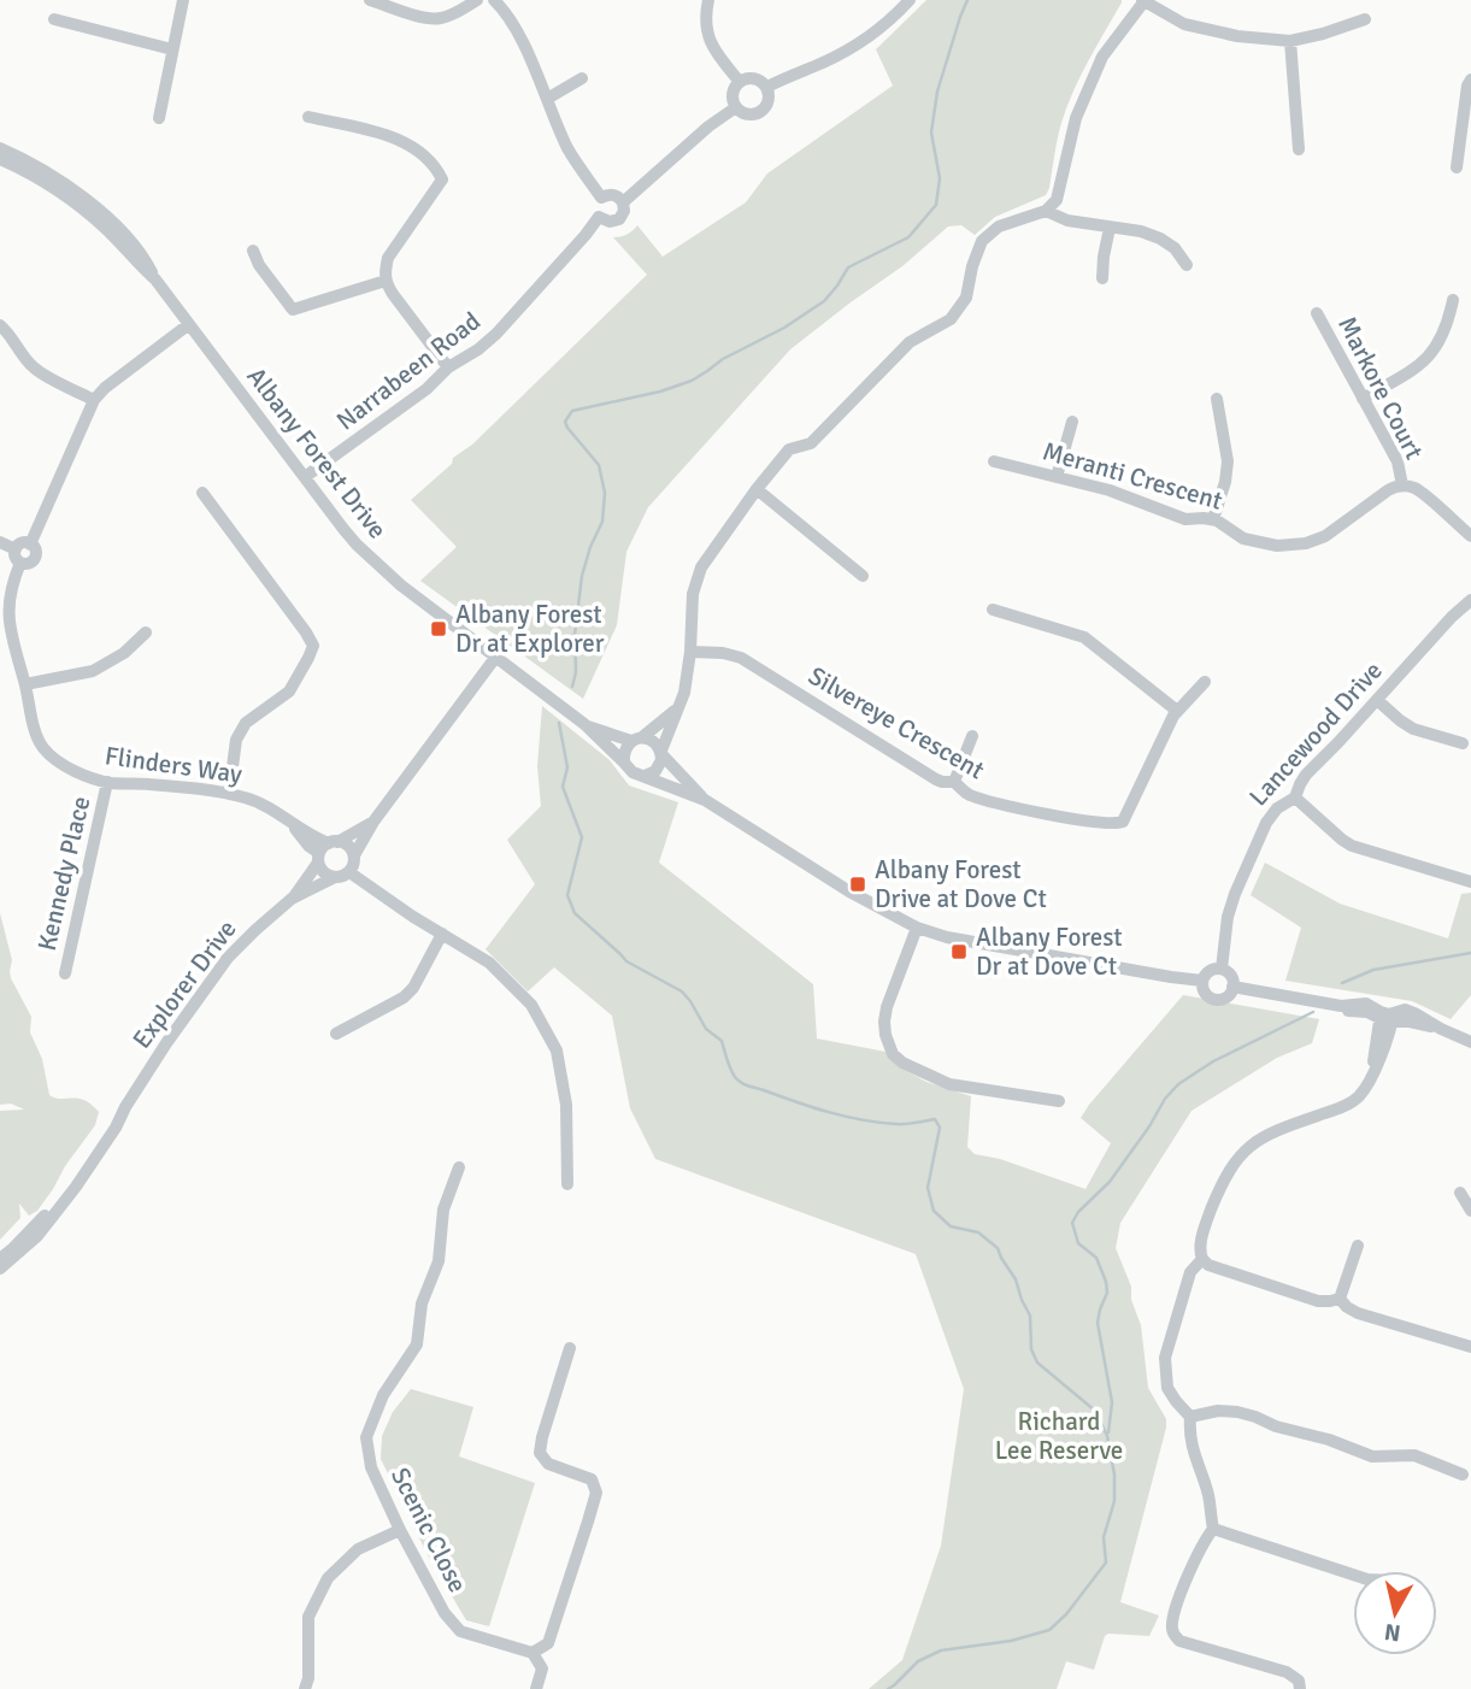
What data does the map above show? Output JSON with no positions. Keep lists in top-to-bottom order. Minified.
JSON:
{"streets":{"street":["Narrabeen Road","Markore Court","Albany Forest Drive","Meranti Crescent","Silvereye Crescent","Lancewood Drive","Flinders Way","Kennedy Place","Explorer Drive","Scenic Close"]},"crossings":[["Narrabeen Road","Albany Forest Drive"],["Markore Court","Meranti Crescent"],["Flinders Way","Kennedy Place"],["Flinders Way","Explorer Drive"]],"parks":["Richard Lee Reserve"],"places":{"transit":["Albany Forest Dr at Explorer","Albany Forest Drive at Dove Ct","Albany Forest Dr at Dove Ct"]},"north":"bottom"}
